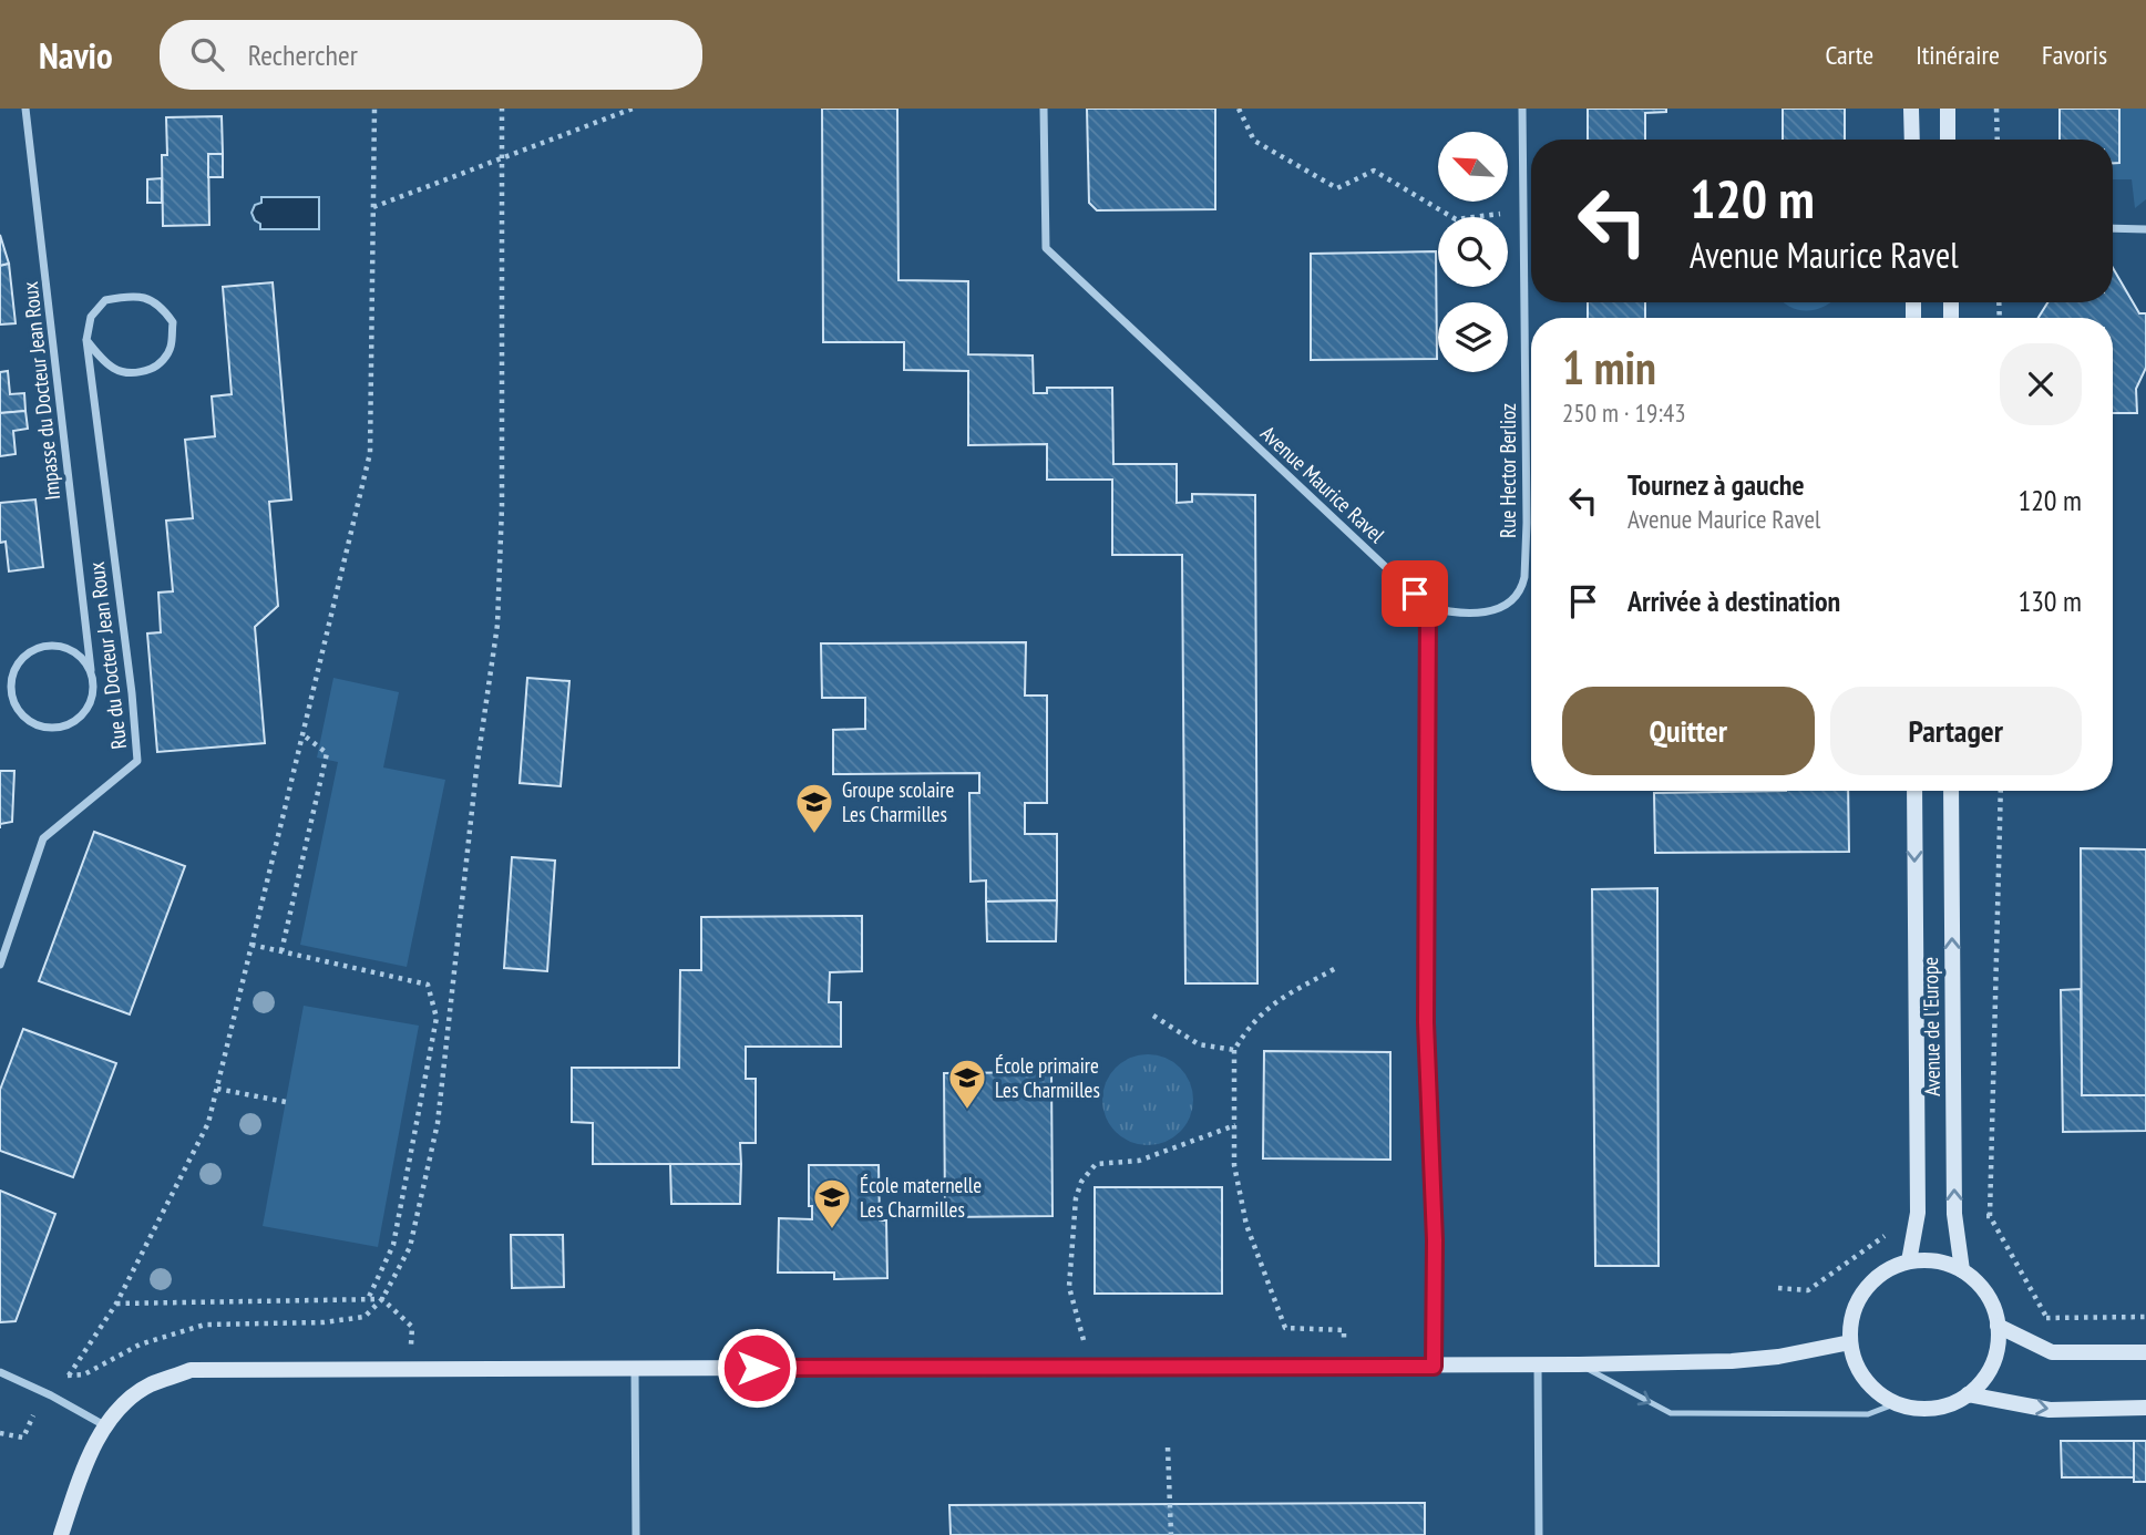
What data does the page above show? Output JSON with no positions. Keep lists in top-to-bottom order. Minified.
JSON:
{"streets":{"street":["Impasse du Docteur Jean Roux","Rue Hector Berlioz","Avenue Maurice Ravel","Rue du Docteur Jean Roux","Avenue de l'Europe"]},"crossings":[["Rue Hector Berlioz","Avenue Maurice Ravel"]],"places":{"school or university":["Groupe scolaire Les Charmilles","École primaire Les Charmilles","École maternelle Les Charmilles"]},"north":"top left","page":{"header":"Navio","search":"Rechercher","nav":["Carte","Itinéraire","Favoris"],"turn":["120 m","Avenue Maurice Ravel"],"heading":["1 min","250 m · 19:43"],"list":[{"name":"Tournez à gauche","note":"Avenue Maurice Ravel","value":"120 m"},{"name":"Arrivée à destination","value":"130 m"}],"buttons":["Quitter","Partager"]}}
